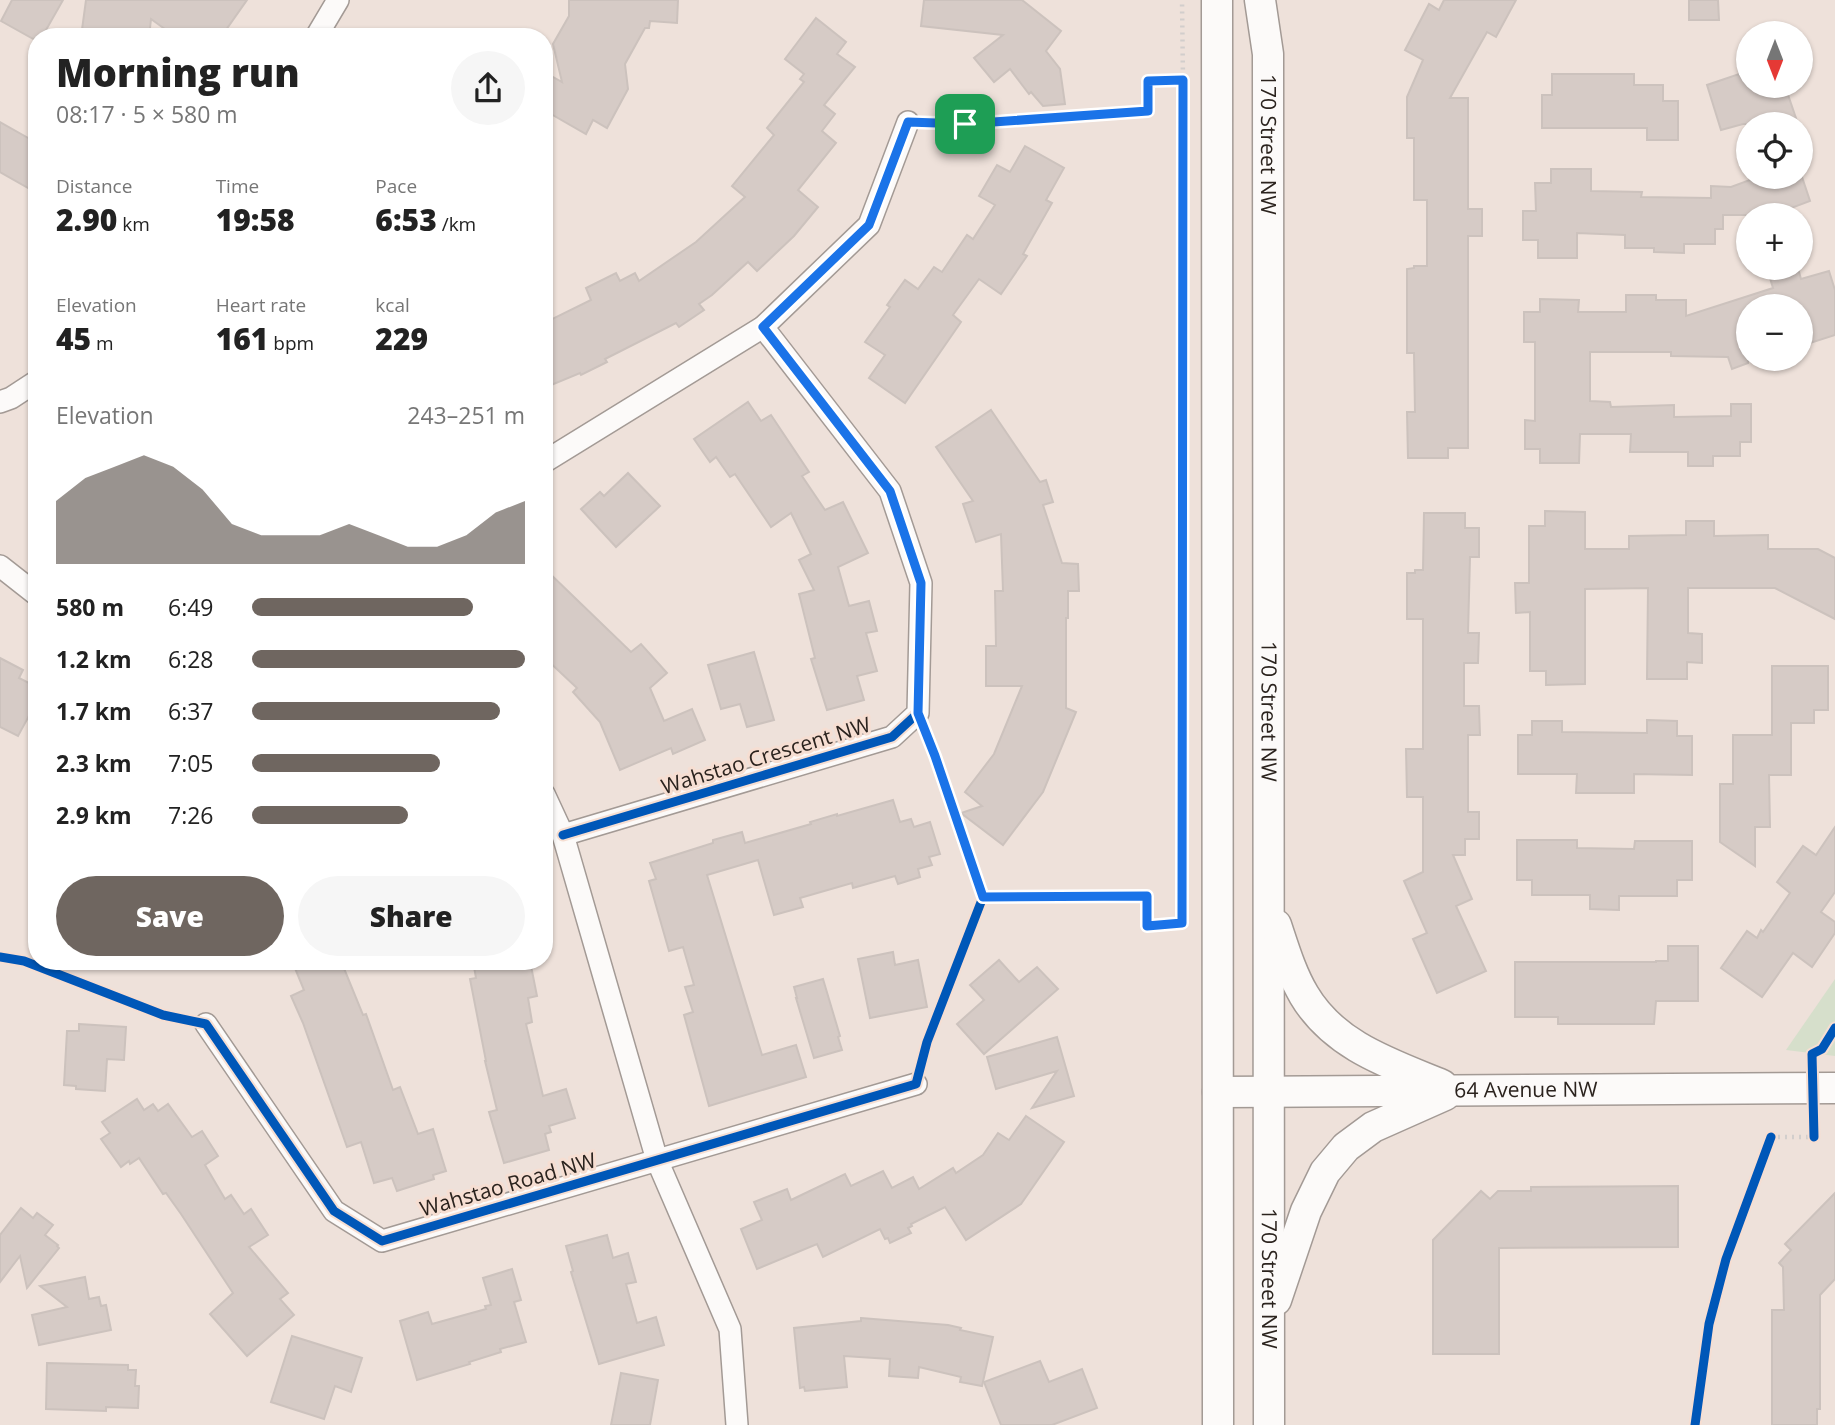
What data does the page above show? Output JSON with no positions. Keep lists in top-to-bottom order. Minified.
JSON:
{"streets":{"main road":["170 Street NW","64 Avenue NW"],"street":["Wahstao Crescent NW","Wahstao Road NW"]},"crossings":[["170 Street NW","64 Avenue NW"]],"north":"bottom","page":{"map_buttons":["+","−"],"heading":["Morning run","08:17 · 5 × 580 m"],"stats":[["Distance","2.90 km"],["Time","19:58"],["Pace","6:53 /km"],["Elevation","45 m"],["Heart rate","161 bpm"],["kcal","229"]],"chart":["Elevation","243–251 m"],"list":[{"name":"580 m","note":"6:49"},{"name":"1.2 km","note":"6:28"},{"name":"1.7 km","note":"6:37"},{"name":"2.3 km","note":"7:05"},{"name":"2.9 km","note":"7:26"}],"buttons":["Save","Share"]}}
